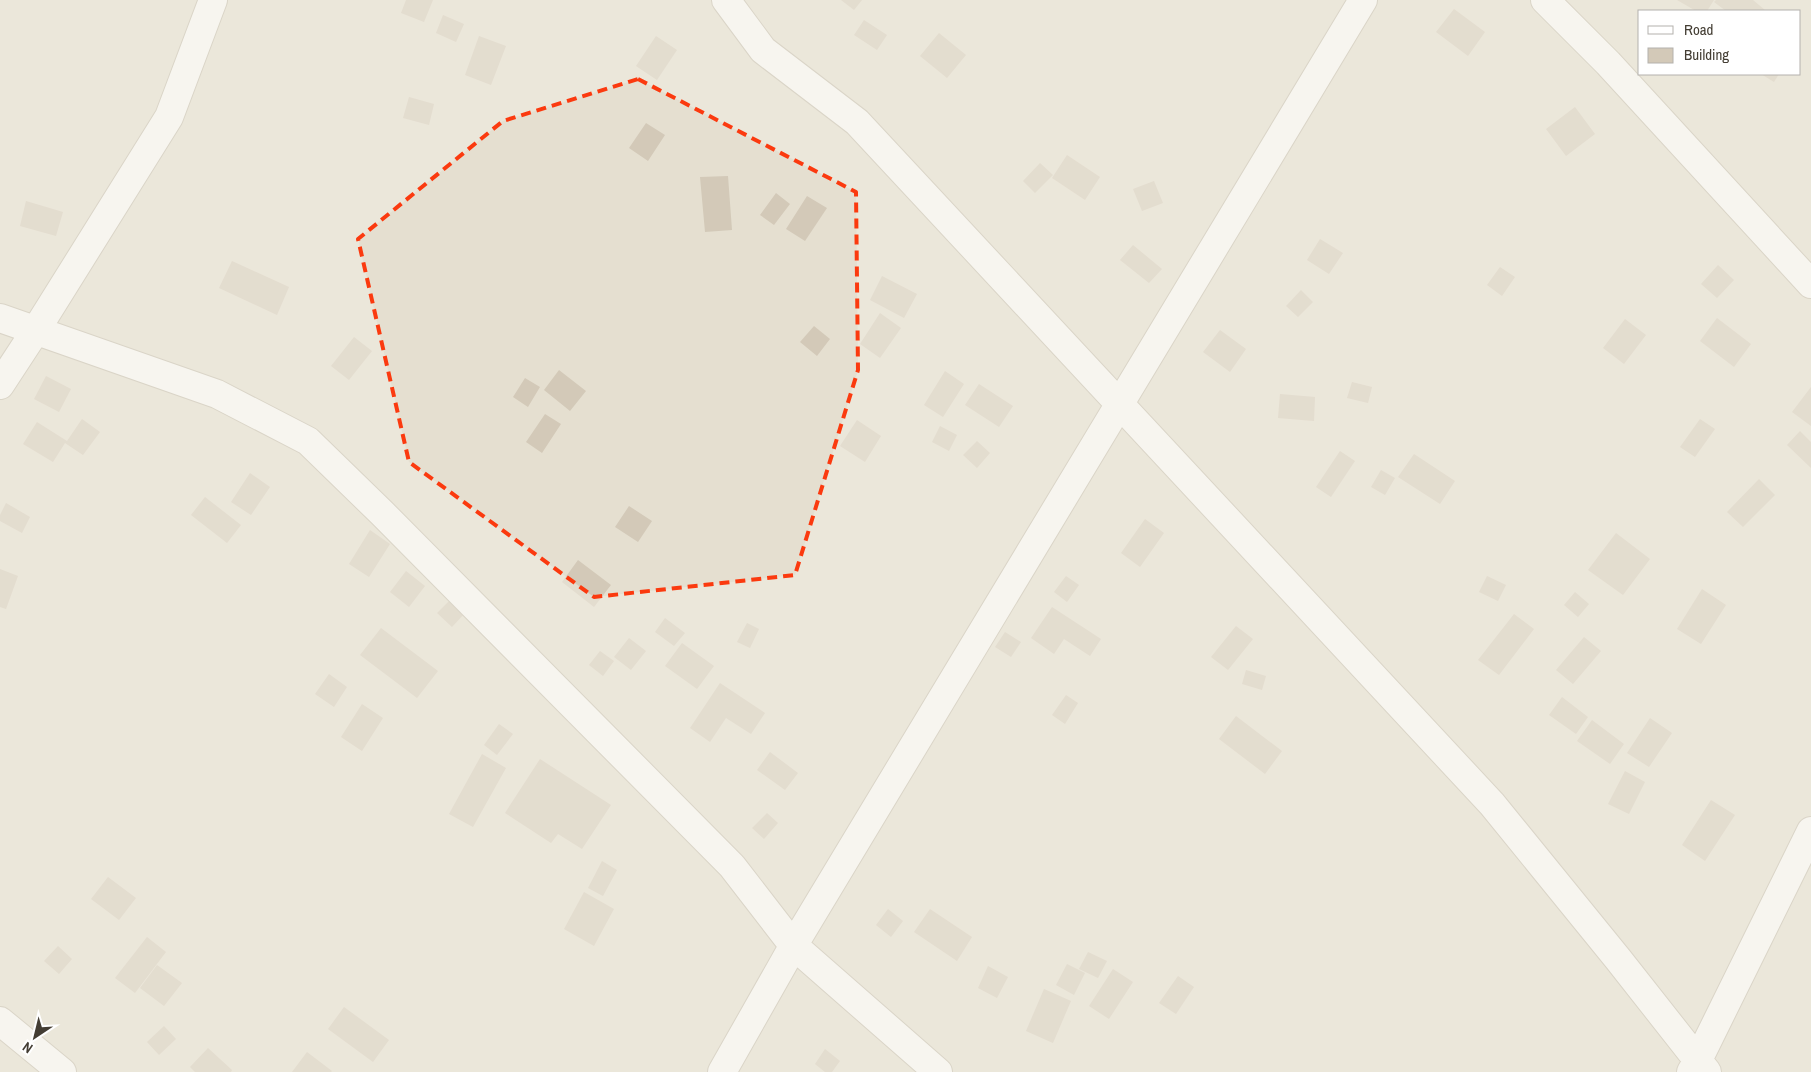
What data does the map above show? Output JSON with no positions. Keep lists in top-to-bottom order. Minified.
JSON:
{"legend":["Road","Building"],"north":"bottom left"}
